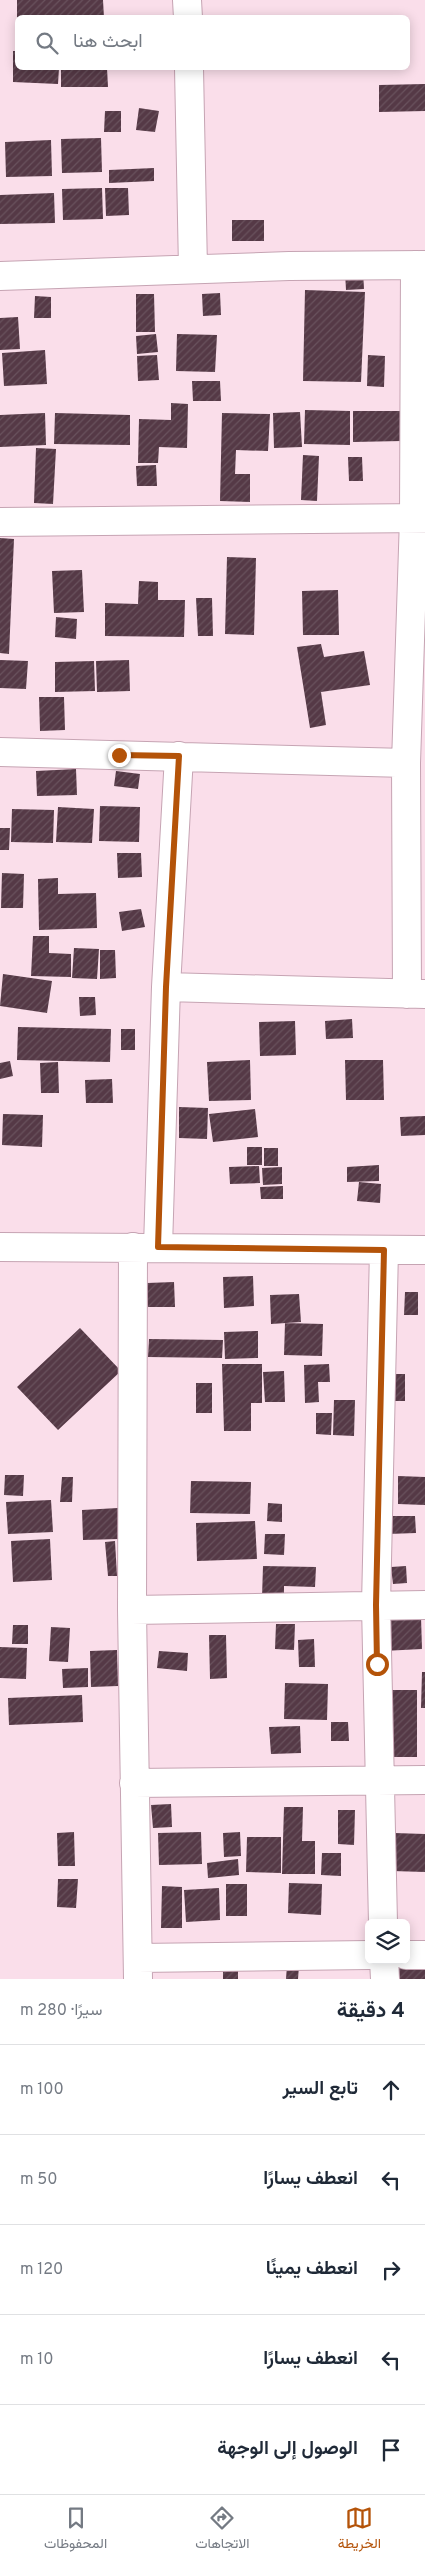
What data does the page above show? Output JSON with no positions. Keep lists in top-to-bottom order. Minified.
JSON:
{"page":{"search":"ابحث هنا","heading":["4 دقيقة","سيرًا · 280 m"],"list":[["تابع السير","100 m"],["انعطف يسارًا","50 m"],["انعطف يمينًا","120 m"],["انعطف يسارًا","10 m"],"الوصول إلى الوجهة"],"nav":["الخريطة","الاتجاهات","المحفوظات"]}}
